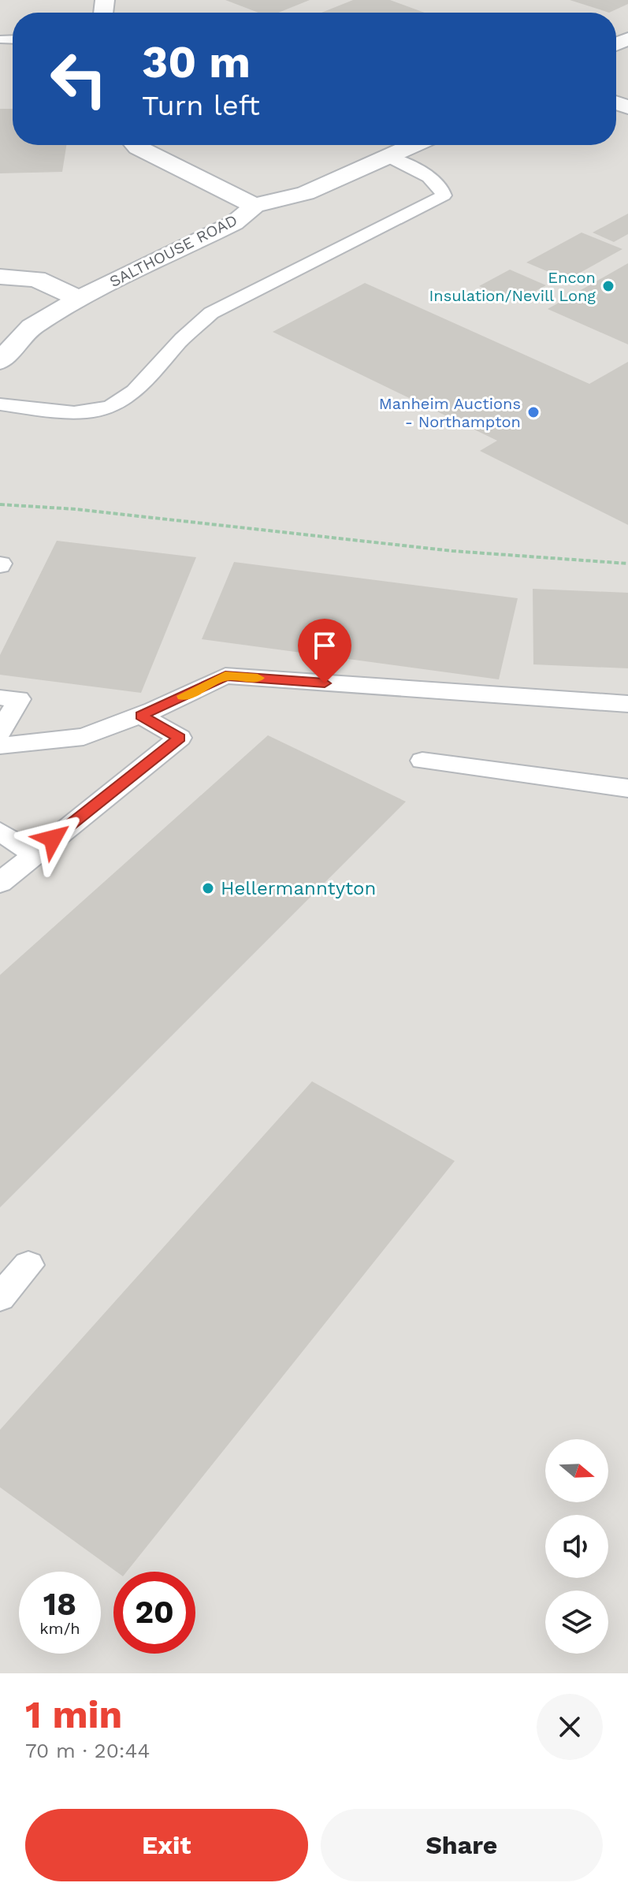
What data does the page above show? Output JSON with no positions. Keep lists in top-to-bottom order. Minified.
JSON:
{"streets":{"street":["SALTHOUSE ROAD"]},"places":["Encon Insulation/Nevill Long","Manheim Auctions - Northampton","Hellermanntyton"],"north":"right","page":{"turn":["30 m","Turn left"],"speed":"18 km/h","limit":"20","heading":["1 min","70 m · 20:44"],"buttons":["Exit","Share"]}}
